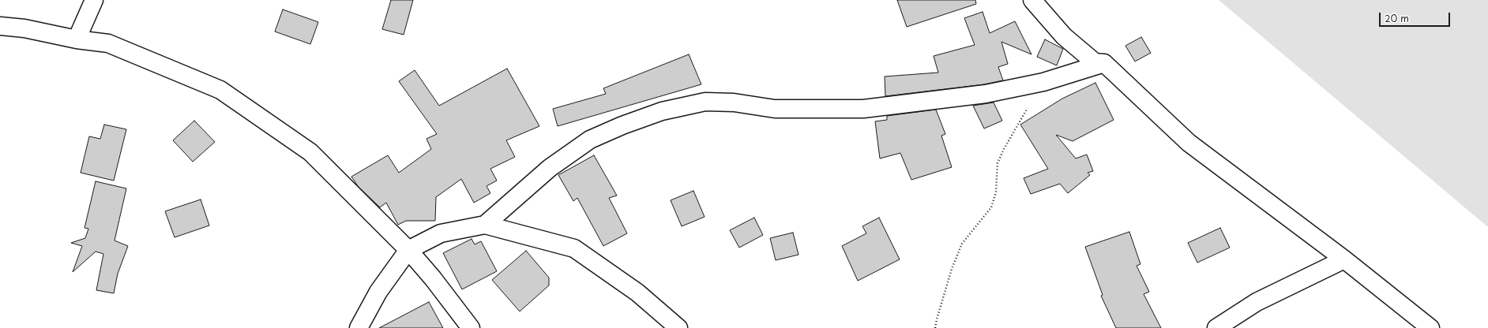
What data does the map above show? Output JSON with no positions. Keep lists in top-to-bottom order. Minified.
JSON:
{"scale_bar":"20 m"}
